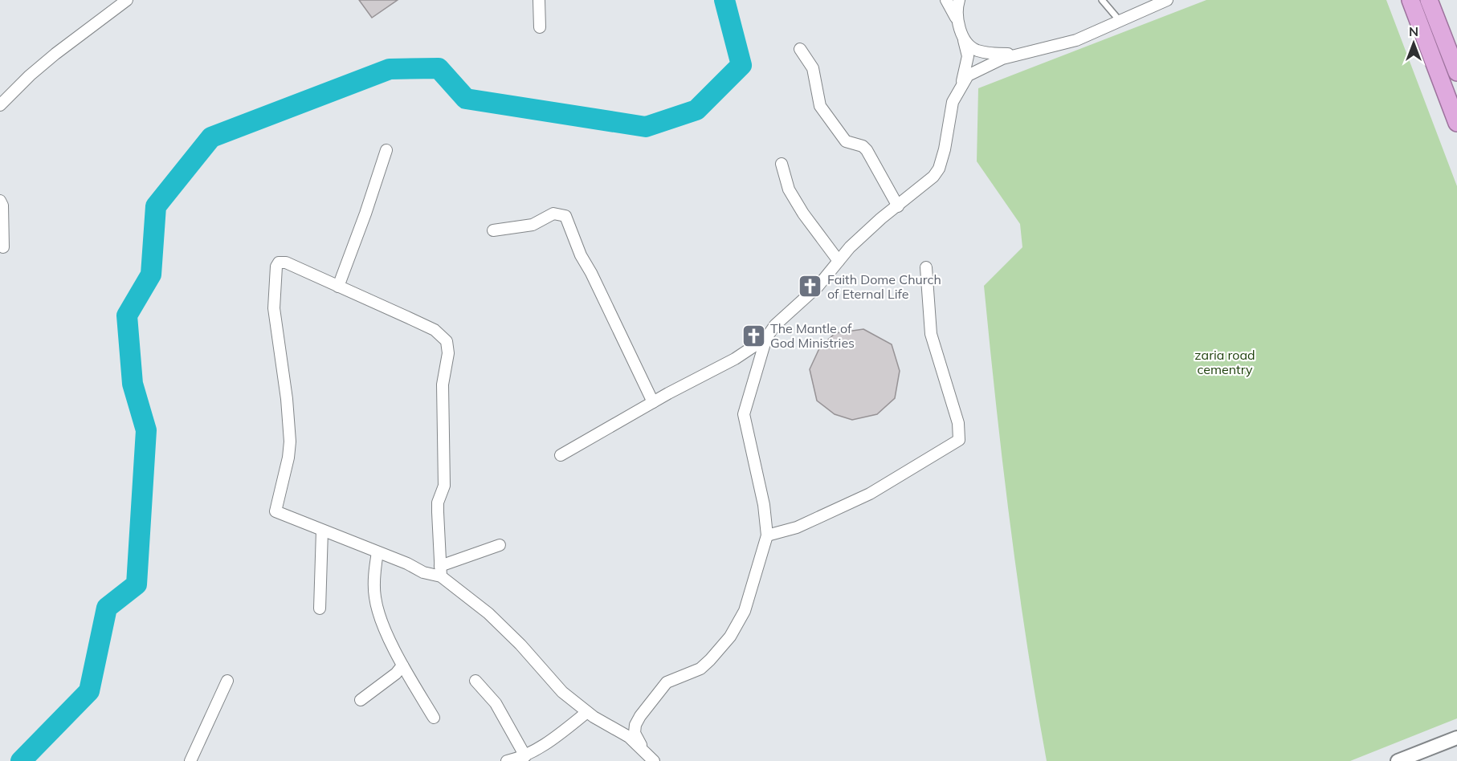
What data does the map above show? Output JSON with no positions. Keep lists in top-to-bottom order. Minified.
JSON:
{"parks":["zaria road cementry"],"places":{"church":["Faith Dome Church of Eternal Life","The Mantle of God Ministries"]},"north":"top"}
